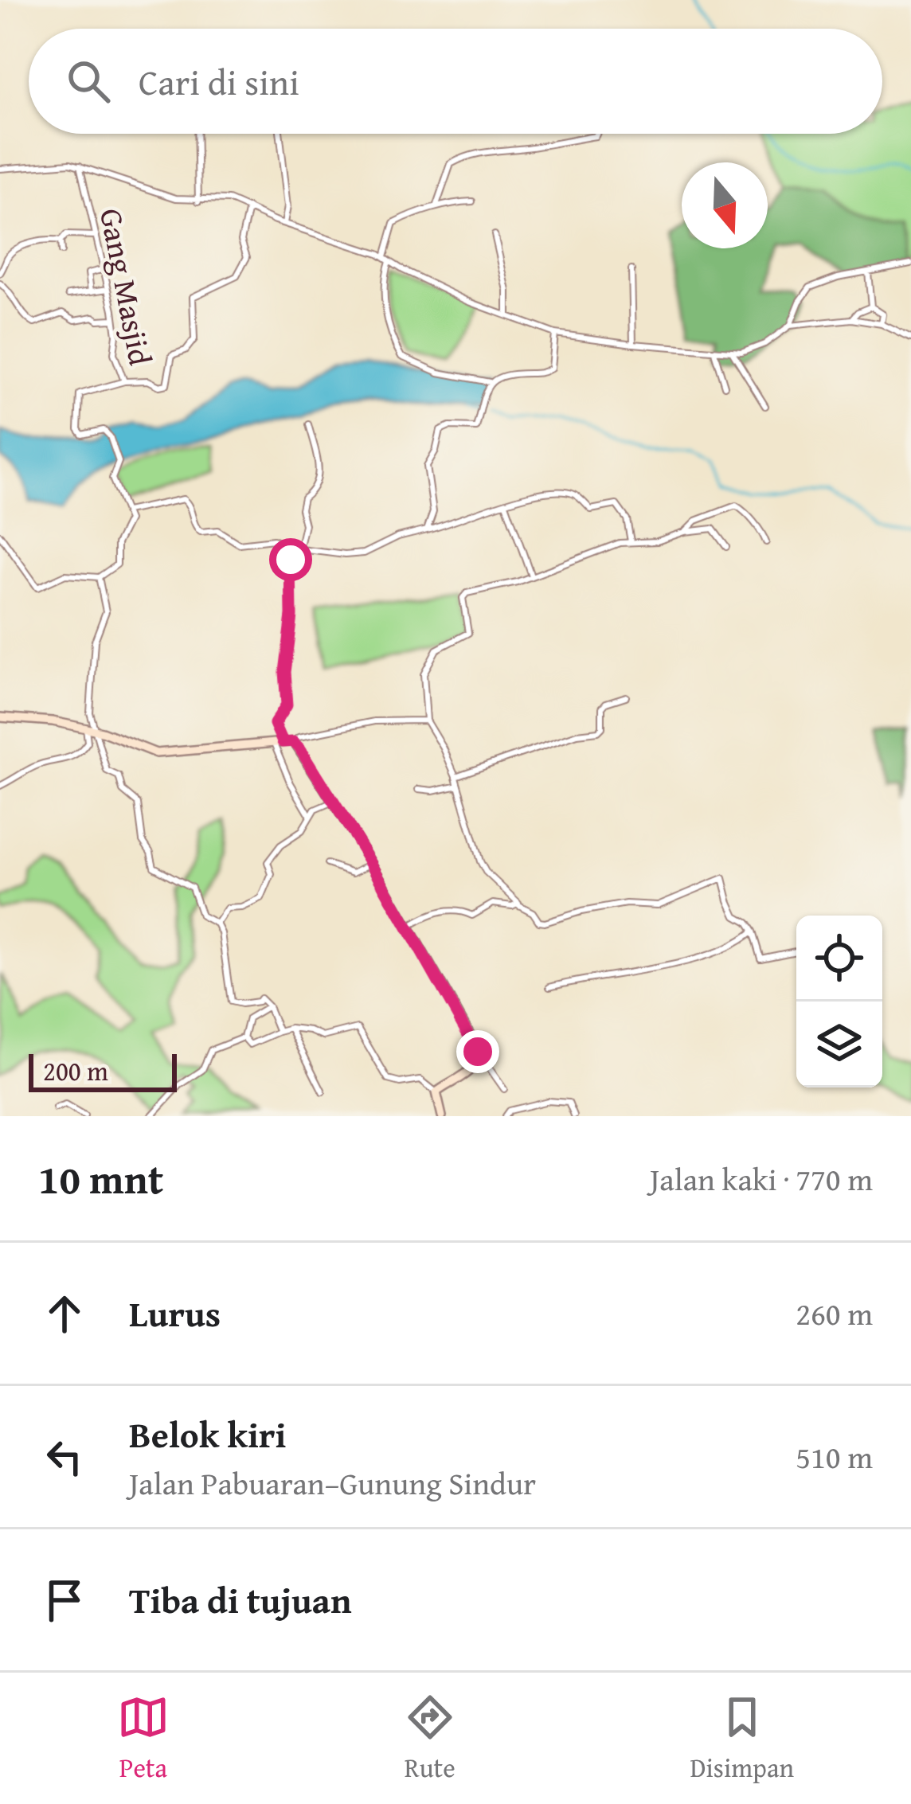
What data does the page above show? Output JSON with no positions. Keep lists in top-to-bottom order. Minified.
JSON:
{"streets":{"street":["Gang Masjid"]},"scale_bar":"200 m","north":"bottom","page":{"search":"Cari di sini","scale":"200 m","heading":["10 mnt","Jalan kaki · 770 m"],"list":[["Lurus","260 m"],["Belok kiri","Jalan Pabuaran–Gunung Sindur","510 m"],"Tiba di tujuan"],"nav":["Peta","Rute","Disimpan"]}}
